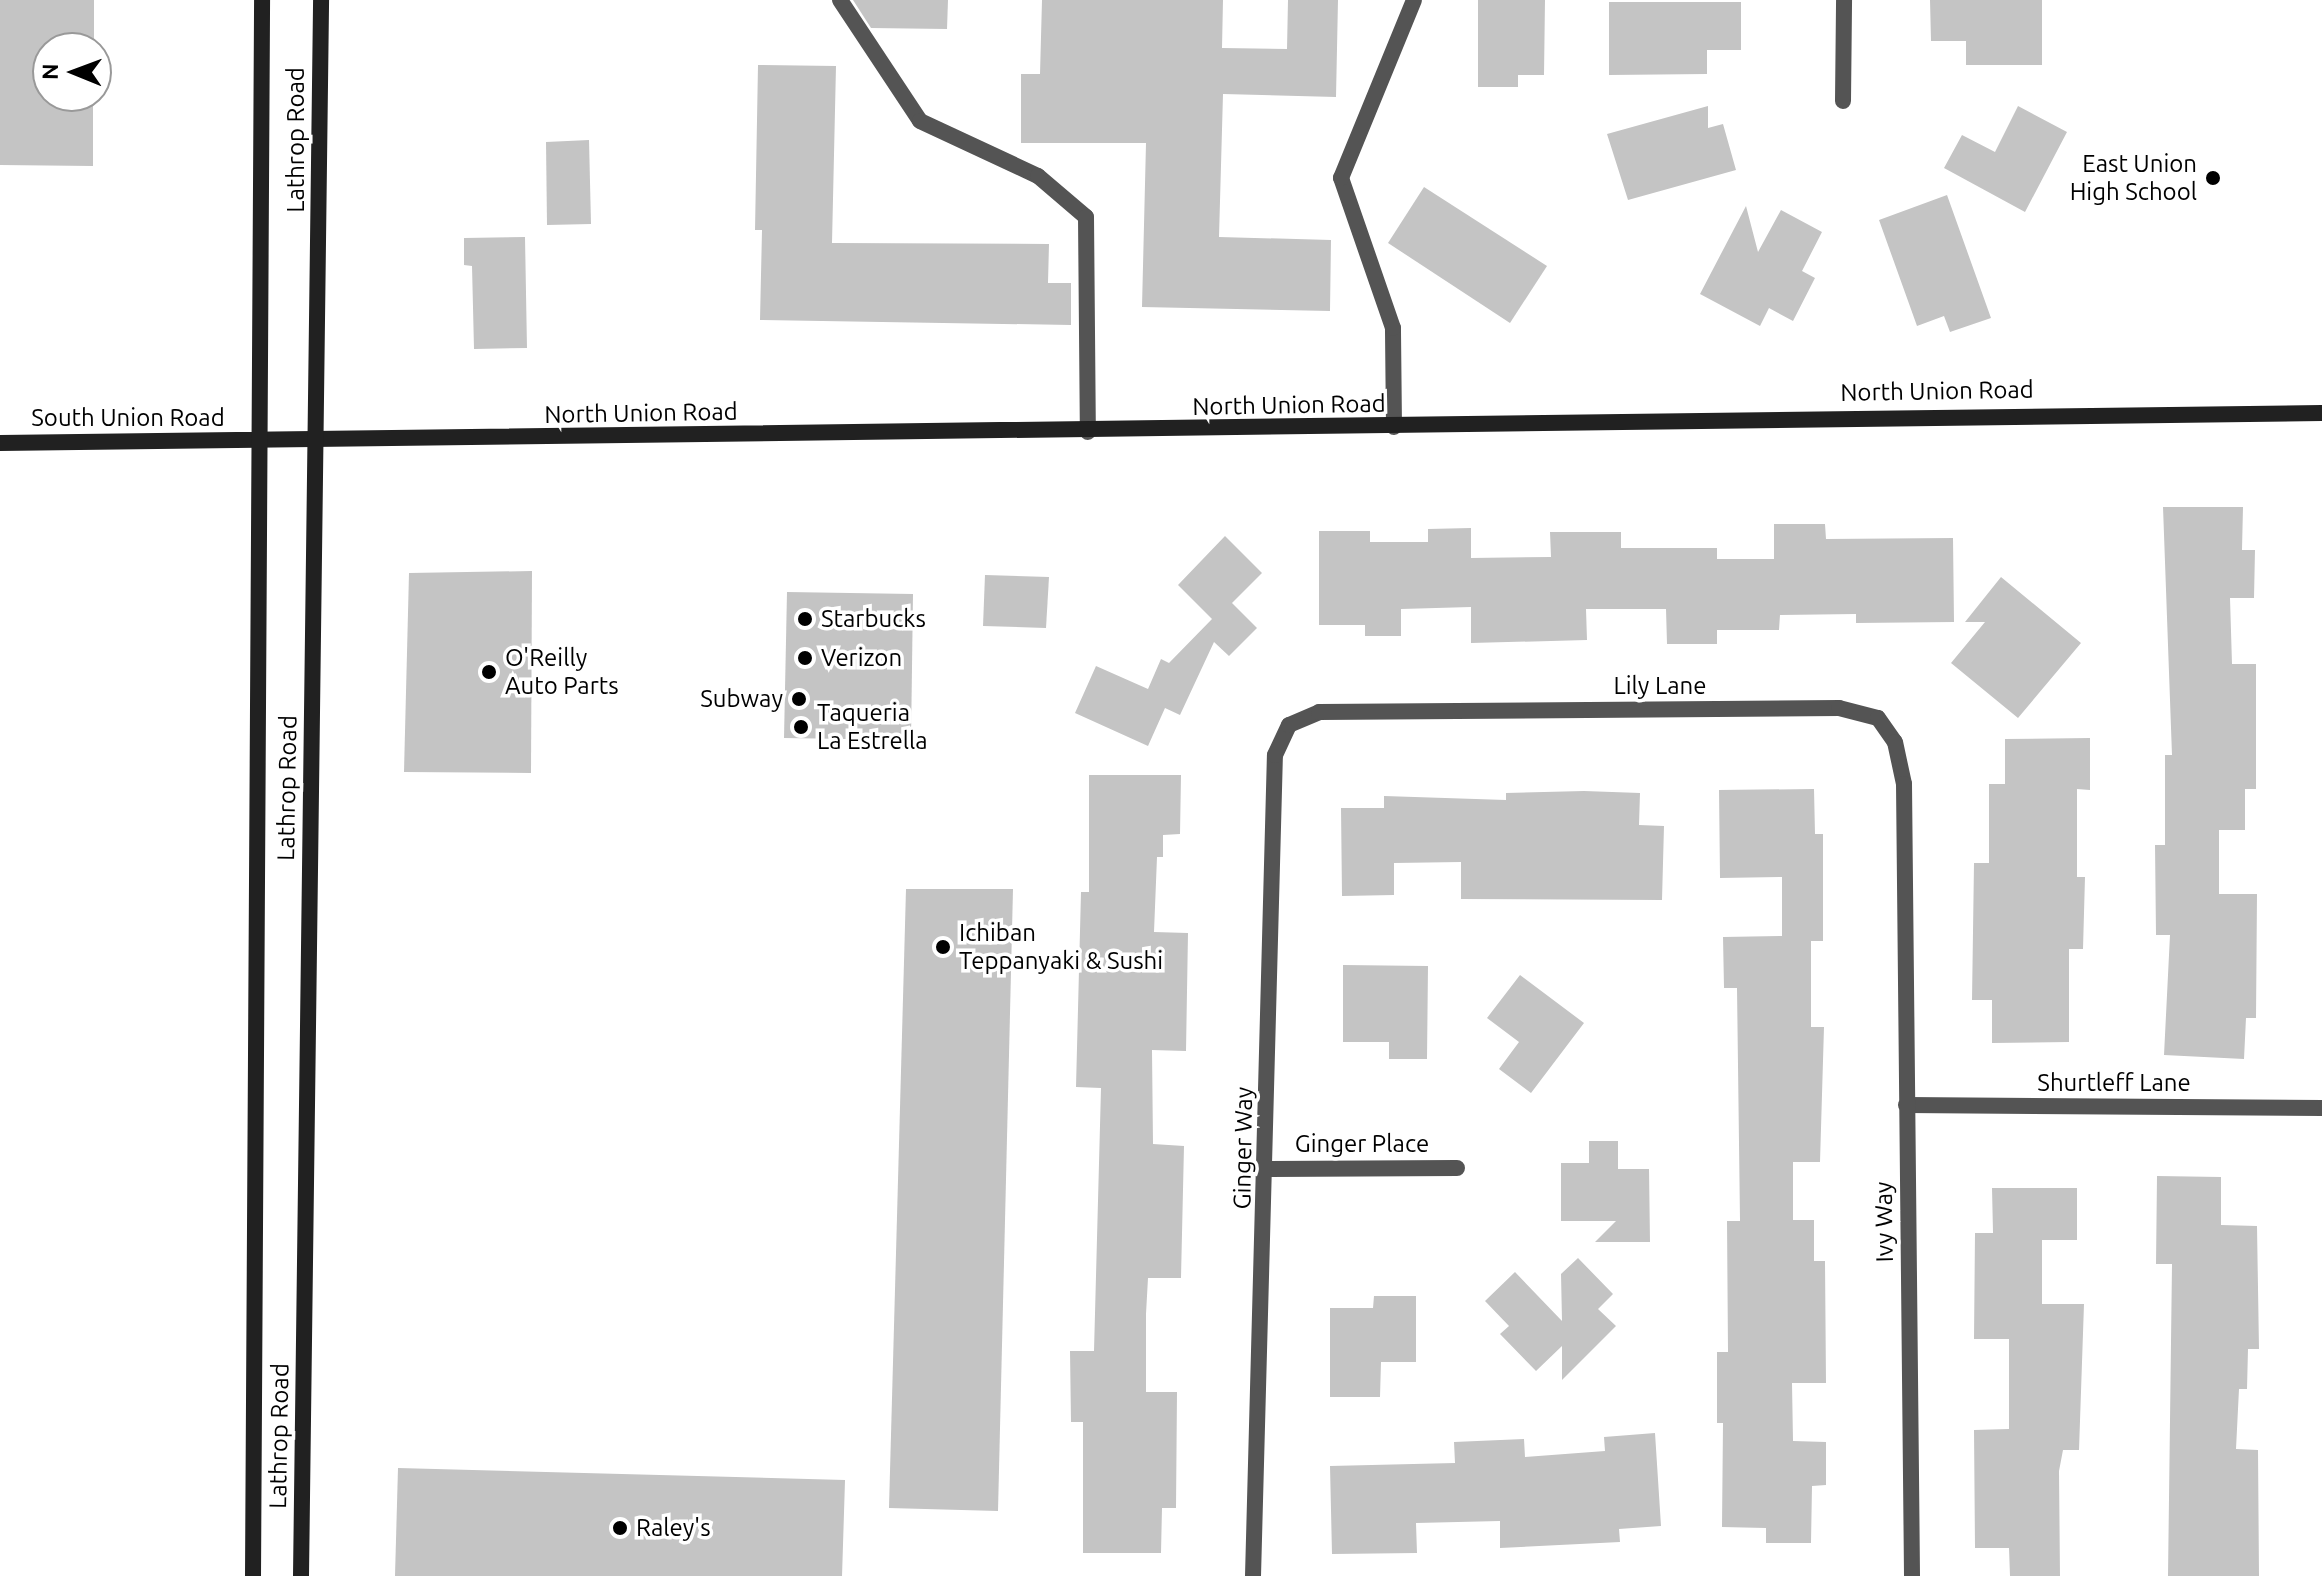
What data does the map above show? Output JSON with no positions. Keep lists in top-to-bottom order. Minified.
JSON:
{"streets":{"main road":["Lathrop Road","North Union Road","South Union Road"],"street":["Lily Lane","Shurtleff Lane","Ginger Place","Ginger Way","Ivy Way"]},"crossings":[["Lathrop Road","North Union Road"],["Lathrop Road","South Union Road"],["North Union Road","South Union Road"],["Lily Lane","Ginger Way"],["Lily Lane","Ivy Way"],["Shurtleff Lane","Ivy Way"],["Ginger Place","Ginger Way"]],"places":["East Union High School","Starbucks","Verizon","O'Reilly Auto Parts","Subway","Taqueria La Estrella","Ichiban Teppanyaki & Sushi","Raley's"],"north":"left"}
